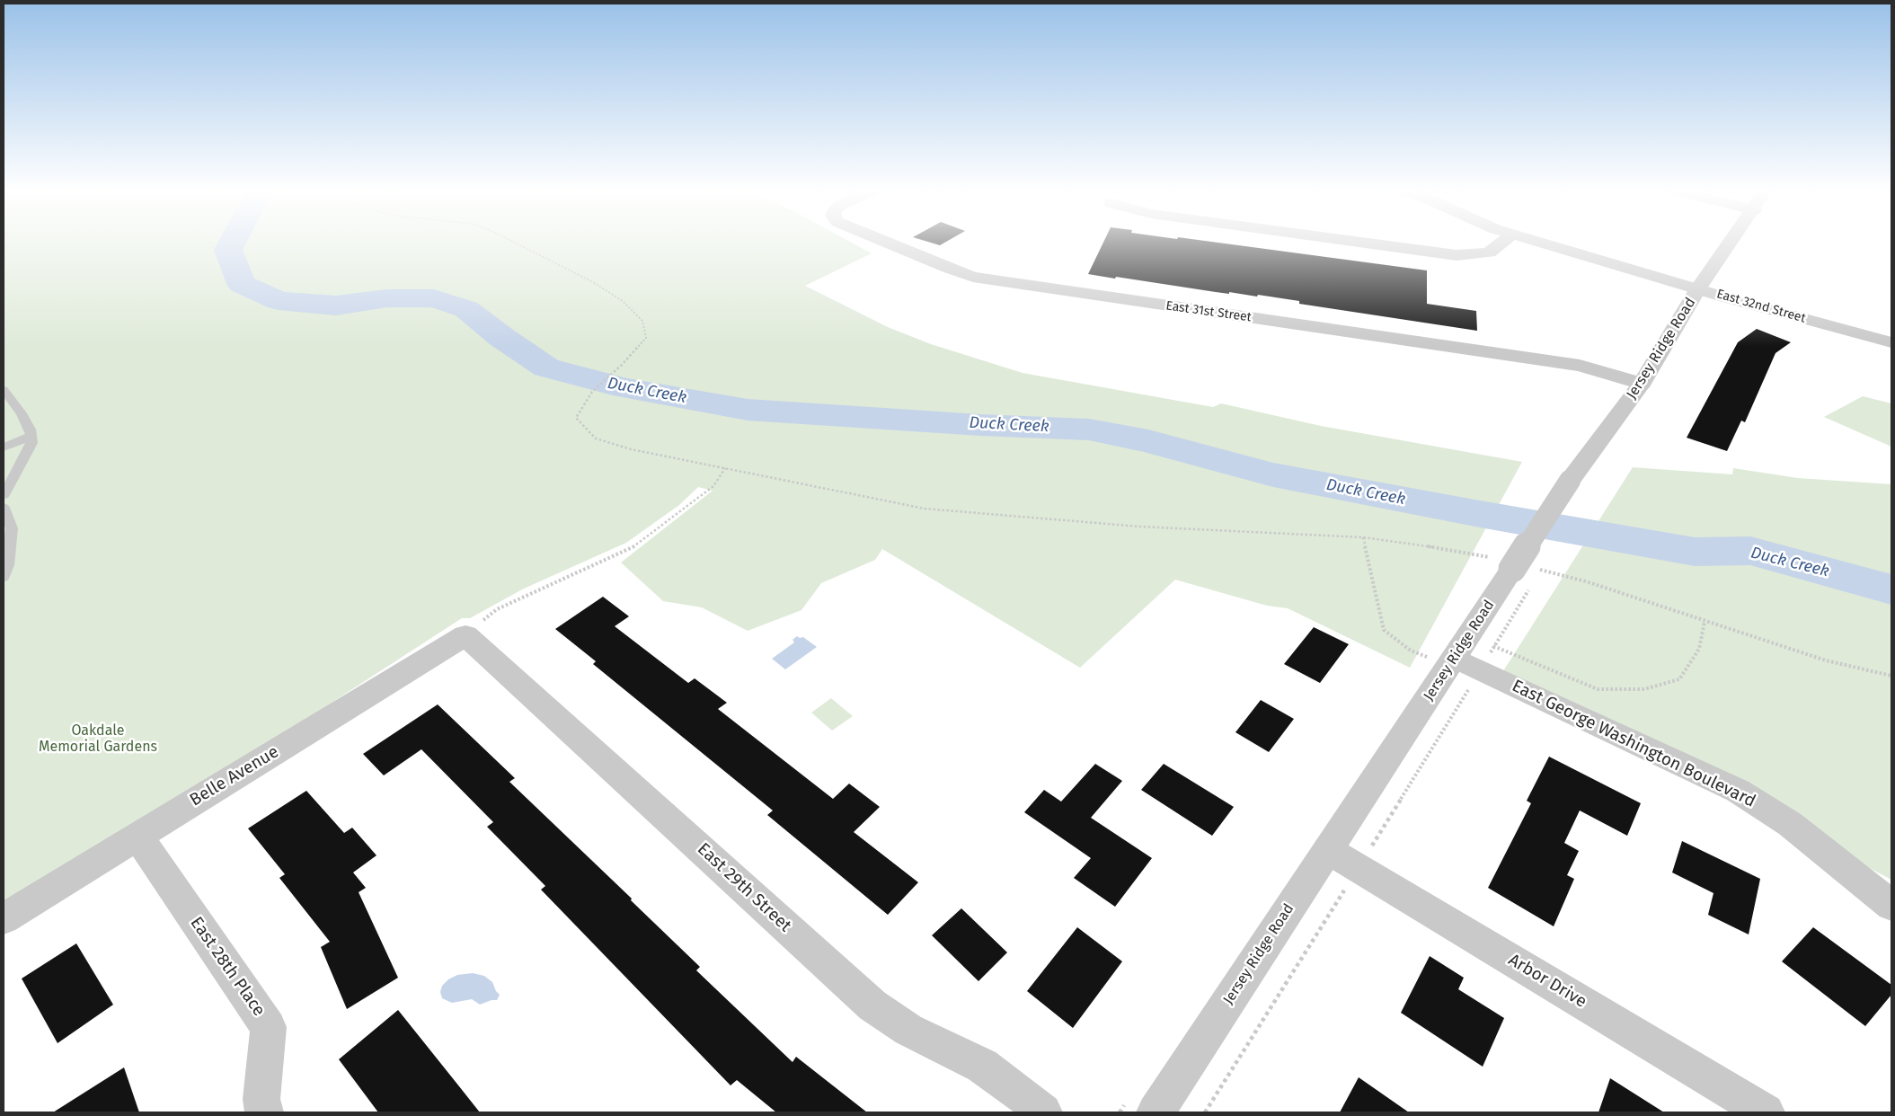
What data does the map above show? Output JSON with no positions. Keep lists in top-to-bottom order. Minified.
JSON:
{"streets":{"street":["East 32nd Street","East 31st Street","Jersey Ridge Road","East George Washington Boulevard","Belle Avenue","East 29th Street","East 28th Place","Arbor Drive"]},"crossings":[["East 32nd Street","Jersey Ridge Road"],["East 31st Street","Jersey Ridge Road"],["Jersey Ridge Road","East George Washington Boulevard"],["Jersey Ridge Road","Arbor Drive"],["Belle Avenue","East 29th Street"],["Belle Avenue","East 28th Place"]],"water":["Duck Creek"],"parks":["Oakdale Memorial Gardens"]}
